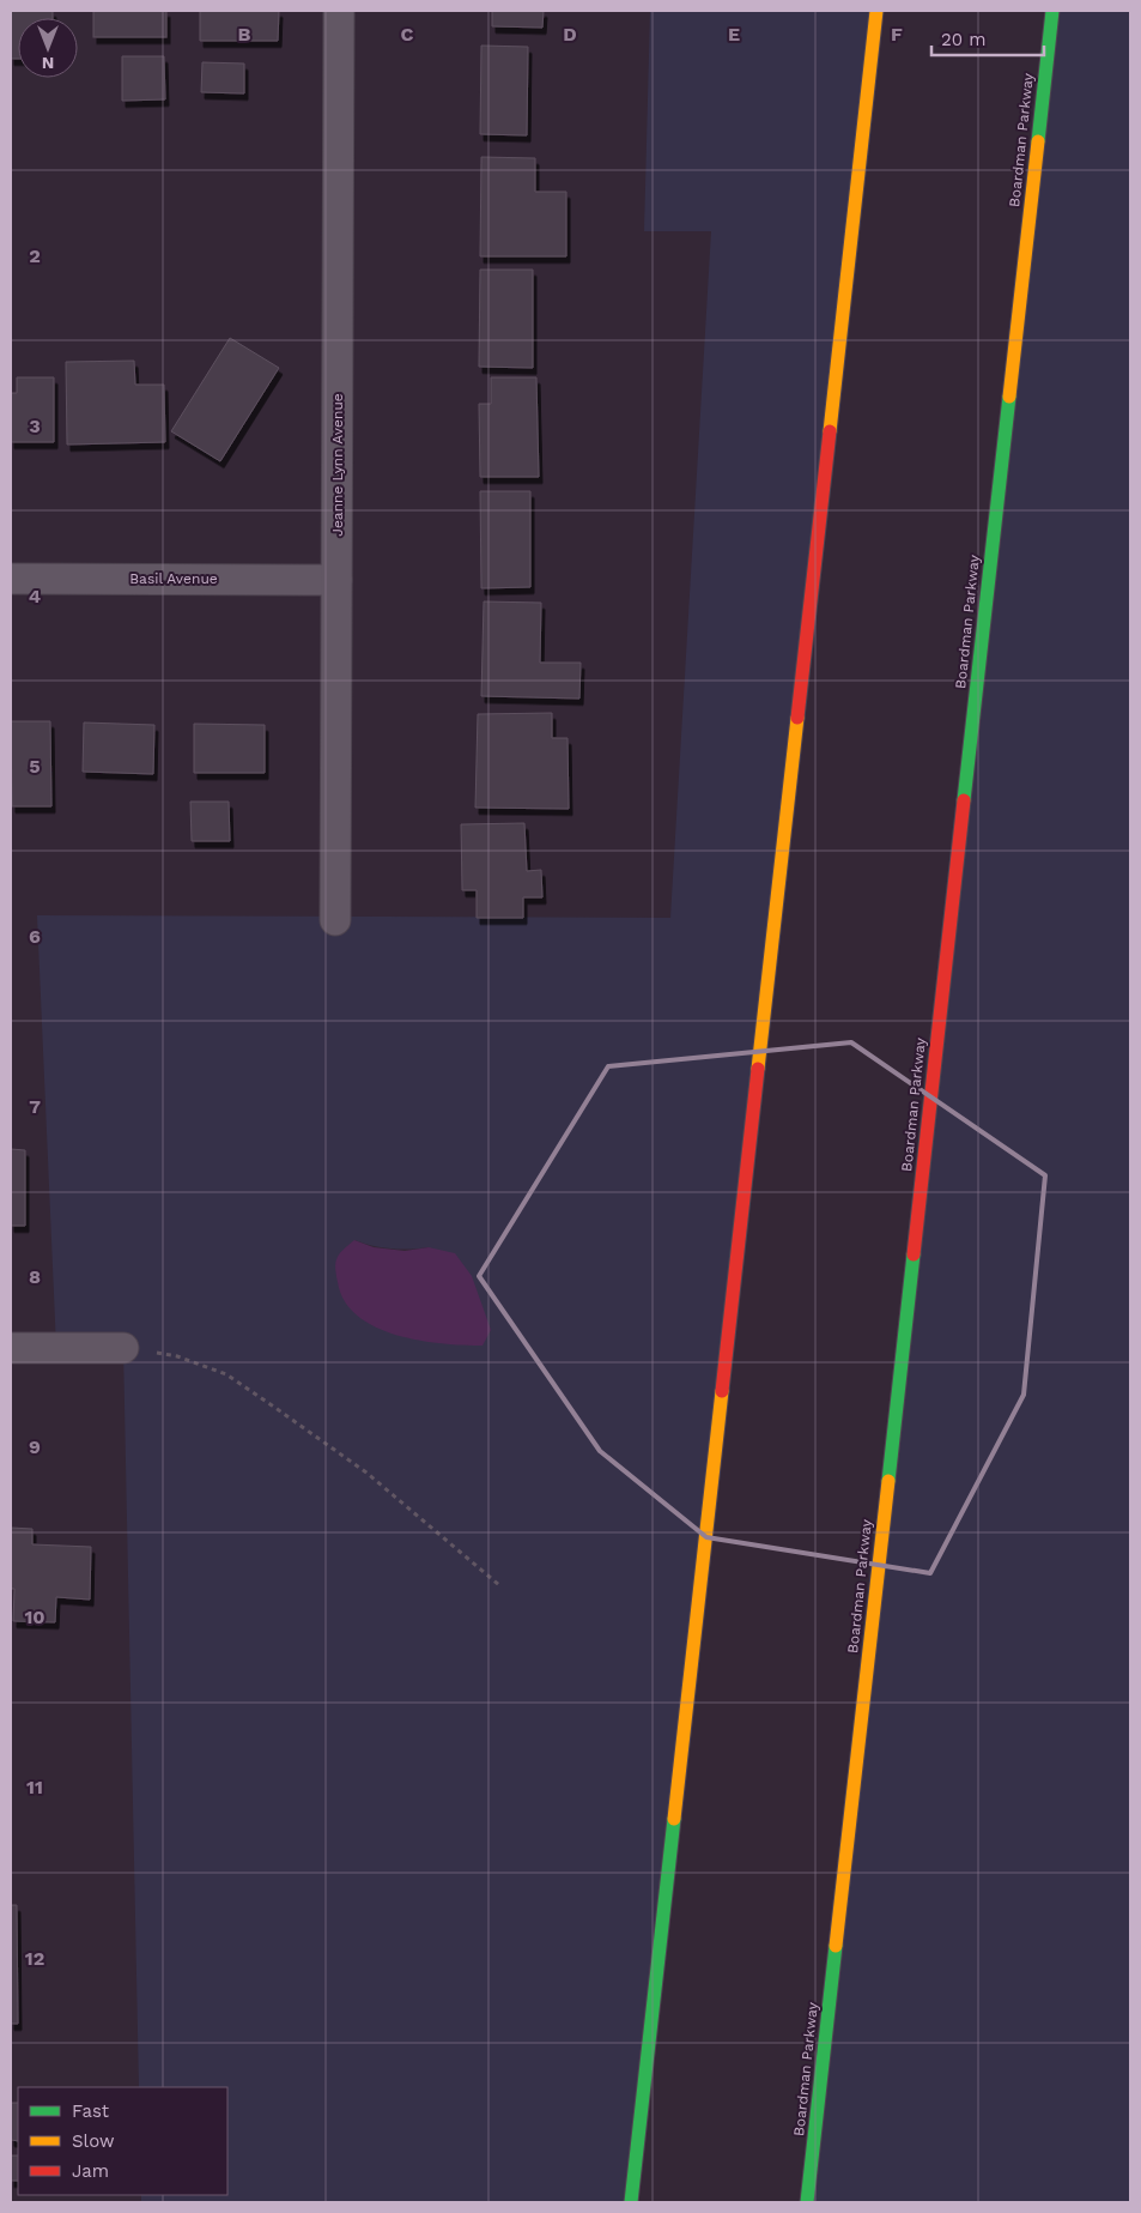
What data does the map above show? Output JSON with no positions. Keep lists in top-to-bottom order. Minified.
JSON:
{"streets":{"highway":["Boardman Parkway"],"street":["Jeanne Lynn Avenue","Basil Avenue"]},"crossings":[["Jeanne Lynn Avenue","Basil Avenue"]],"legend":["Fast","Slow","Jam"],"scale_bar":"20 m","north":"bottom","grid":{"columns":["B","C","D","E","F"],"rows":["2","3","4","5","6","7","8","9","10","11","12"]}}
